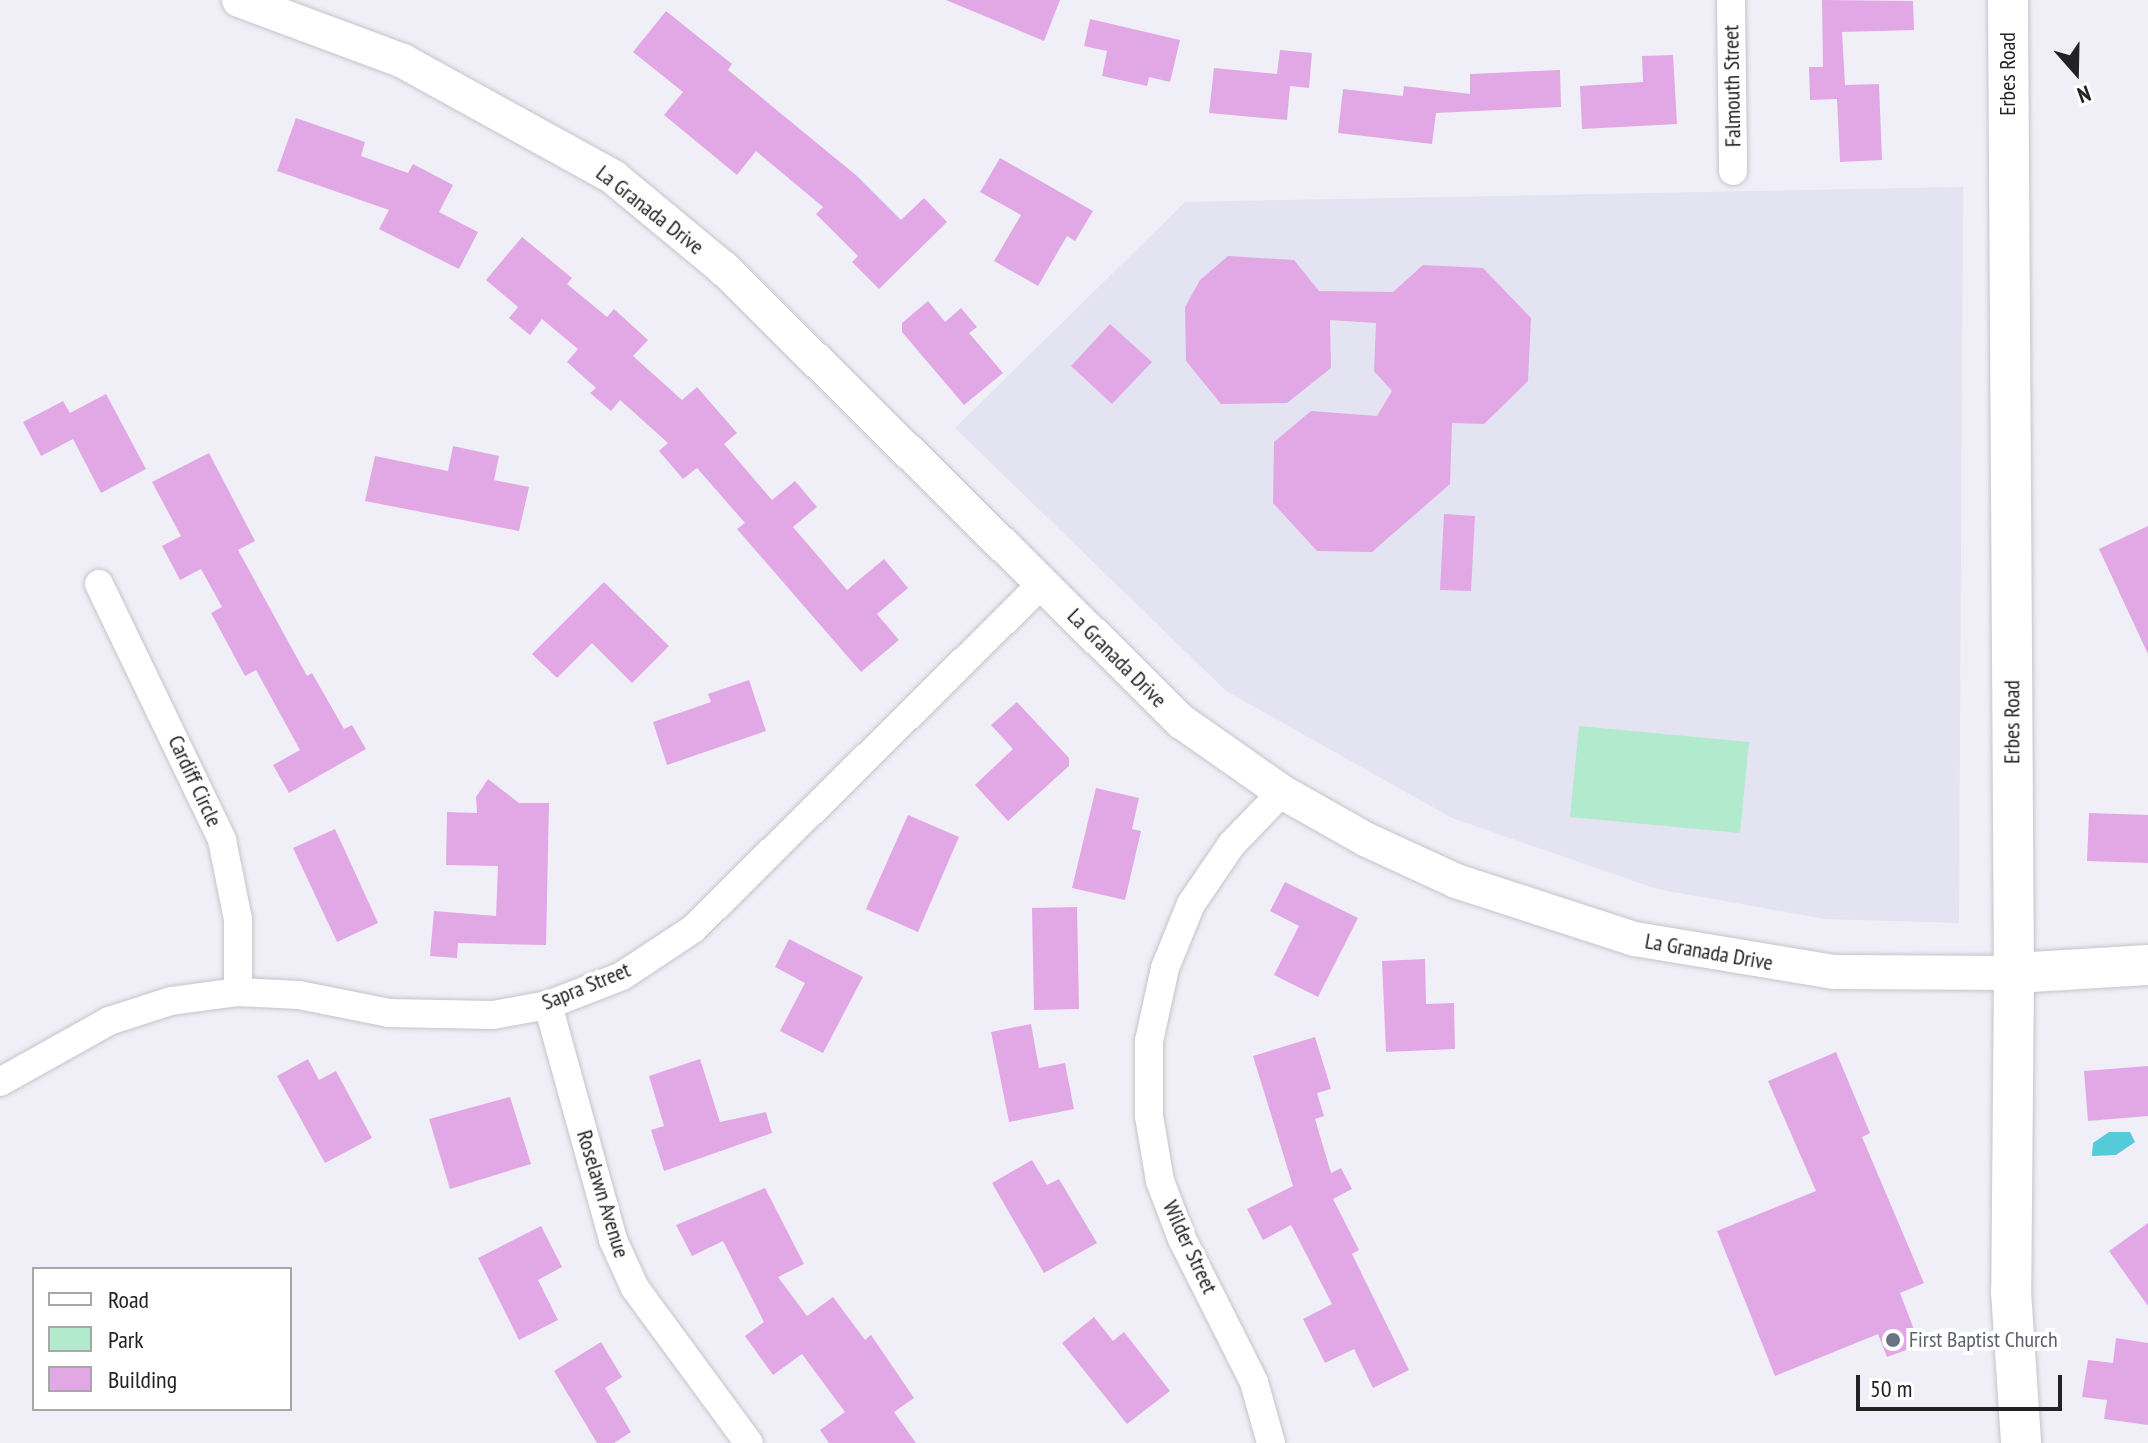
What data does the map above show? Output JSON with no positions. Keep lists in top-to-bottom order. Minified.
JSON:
{"streets":{"main road":["Erbes Road","La Granada Drive"],"street":["Falmouth Street","Cardiff Circle","Sapra Street","Roselawn Avenue","Wilder Street"]},"crossings":[["Erbes Road","La Granada Drive"],["La Granada Drive","Sapra Street"],["La Granada Drive","Wilder Street"],["Cardiff Circle","Sapra Street"],["Sapra Street","Roselawn Avenue"]],"places":["First Baptist Church"],"legend":["Road","Park","Building"],"scale_bar":"50 m","north":"bottom"}
